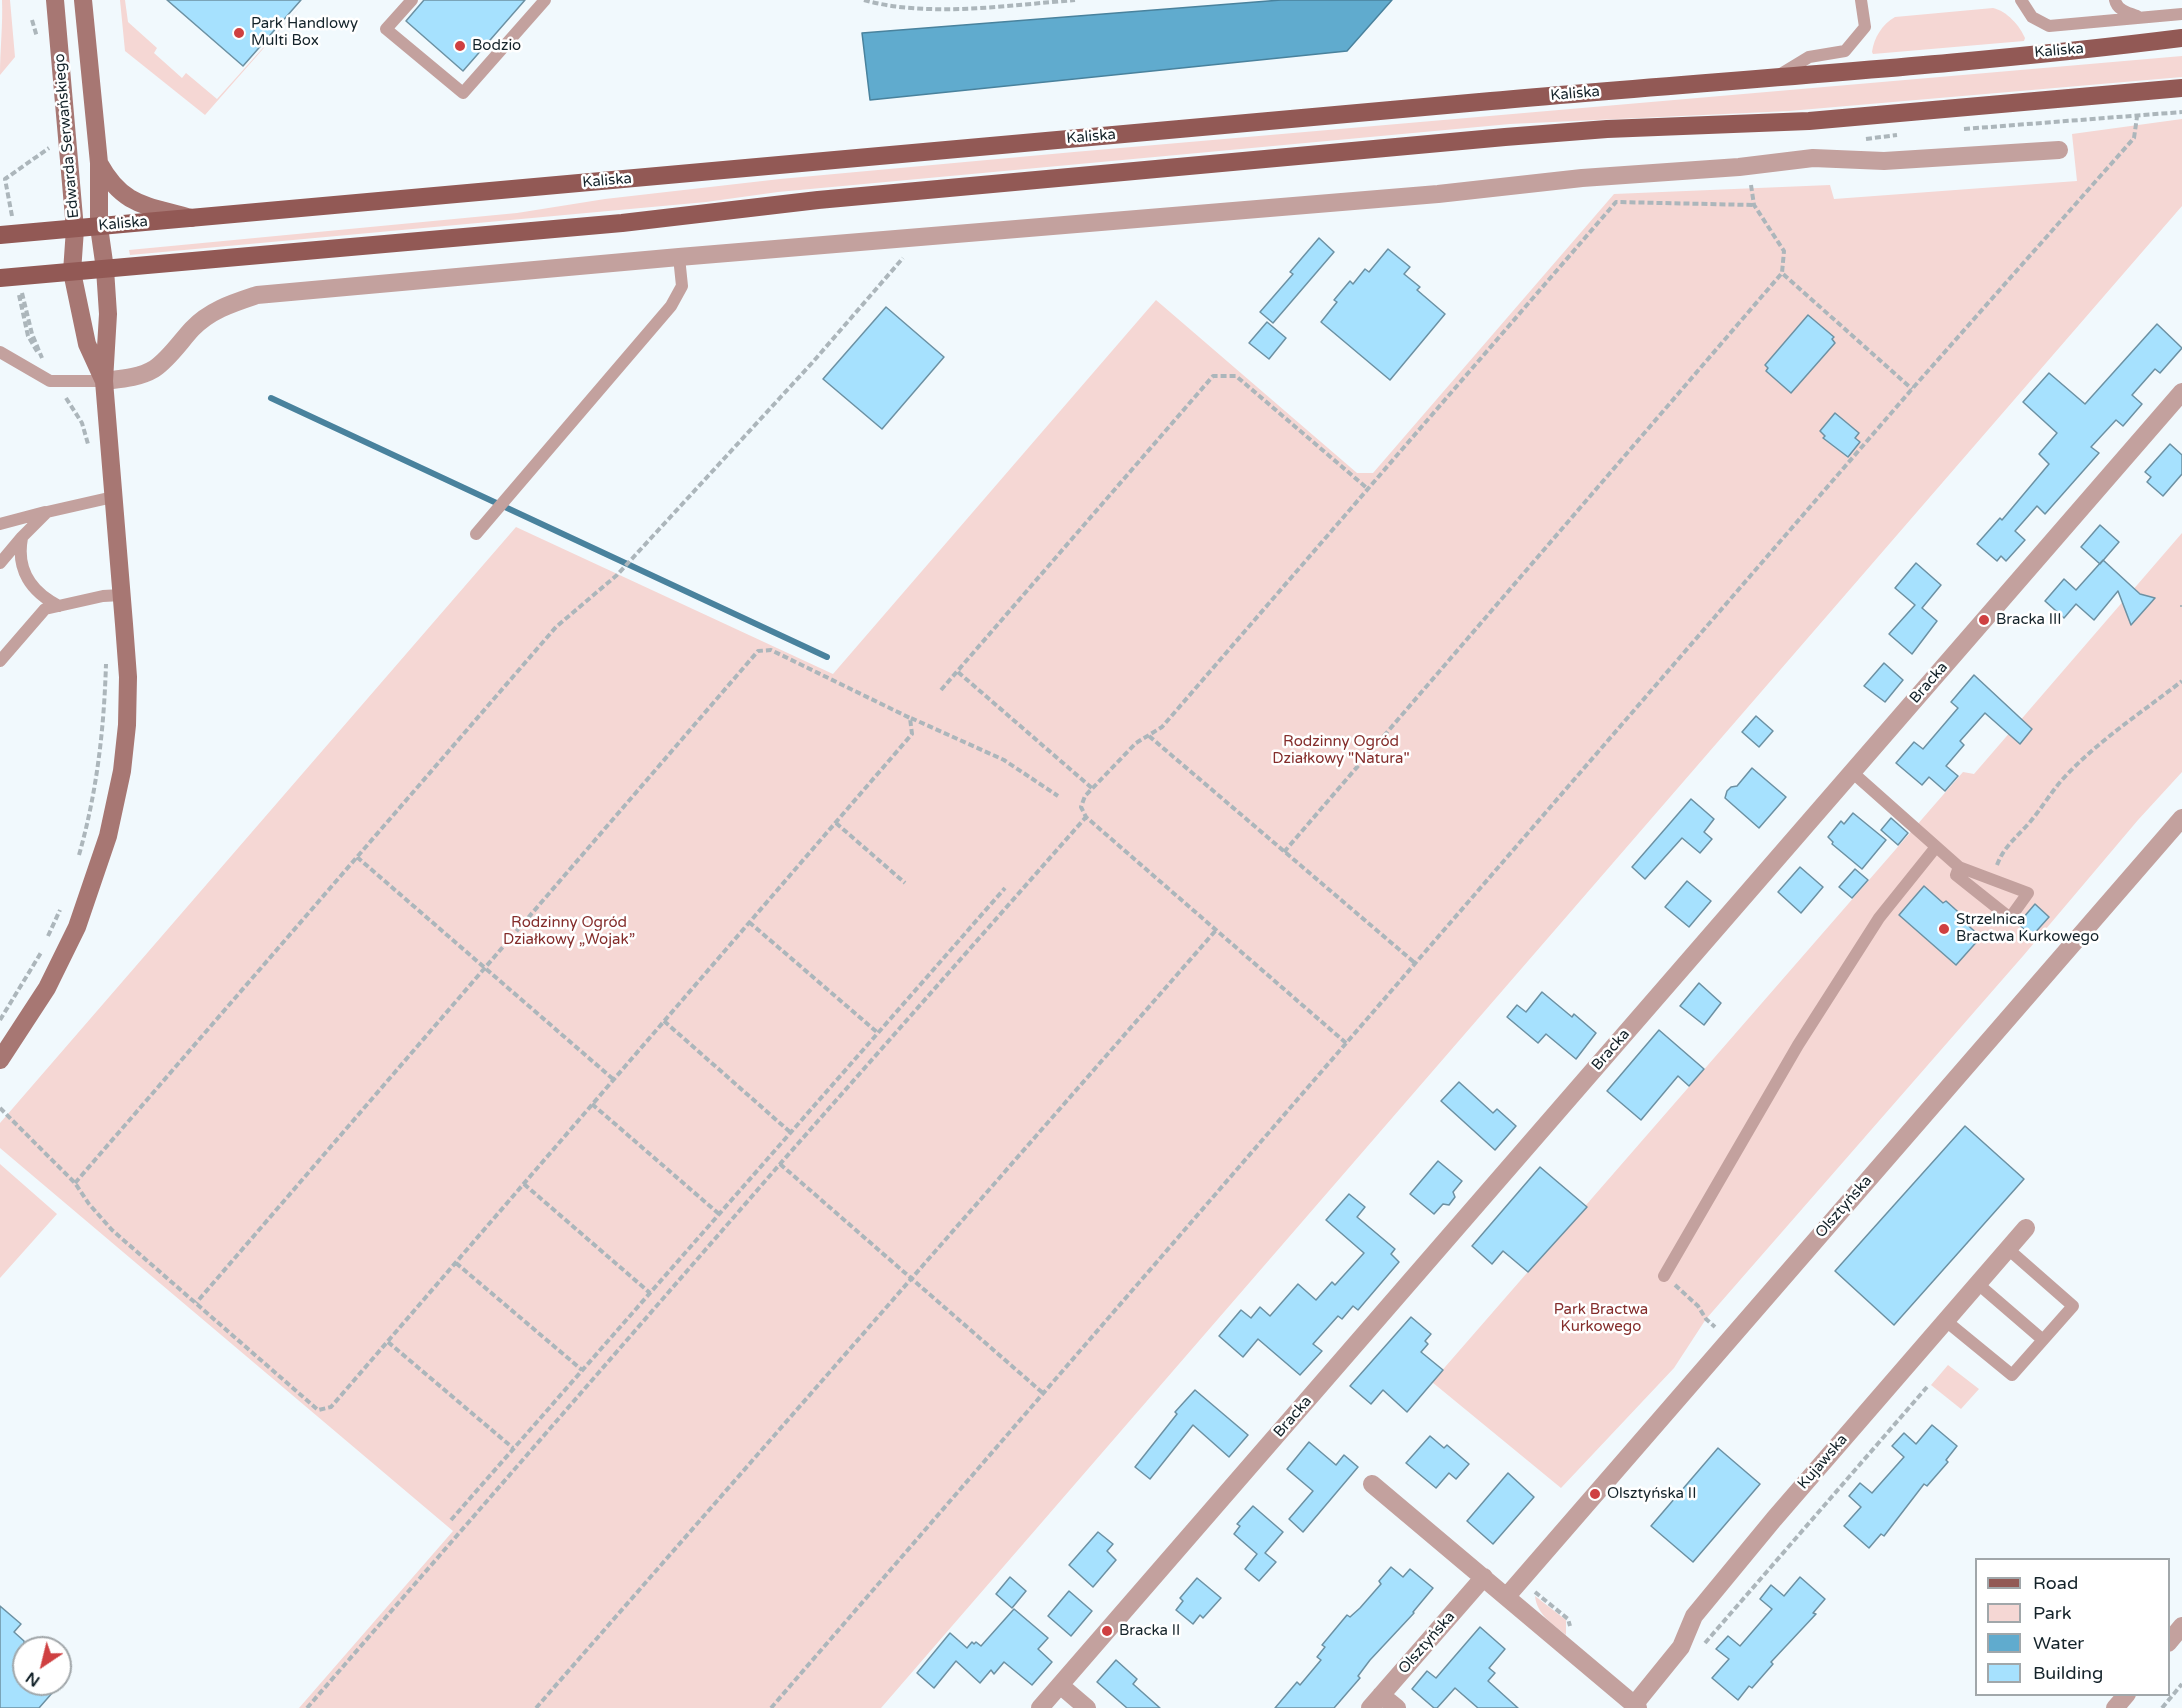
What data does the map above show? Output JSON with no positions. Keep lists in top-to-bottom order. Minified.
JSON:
{"streets":{"main road":["Kaliska"],"street":["Edwarda Serwańskiego","Bracka","Olsztyńska","Kujawska"]},"crossings":[["Kaliska","Edwarda Serwańskiego"],["Olsztyńska","Kujawska"]],"parks":["Rodzinny Ogród Działkowy \"Natura\"","Rodzinny Ogród Działkowy „Wojak”","Park Bractwa Kurkowego"],"places":["Park Handlowy Multi Box","Bodzio","Bracka III","Strzelnica Bractwa Kurkowego","Olsztyńska II","Bracka II"],"legend":["Road","Park","Water","Building"],"north":"bottom left"}
